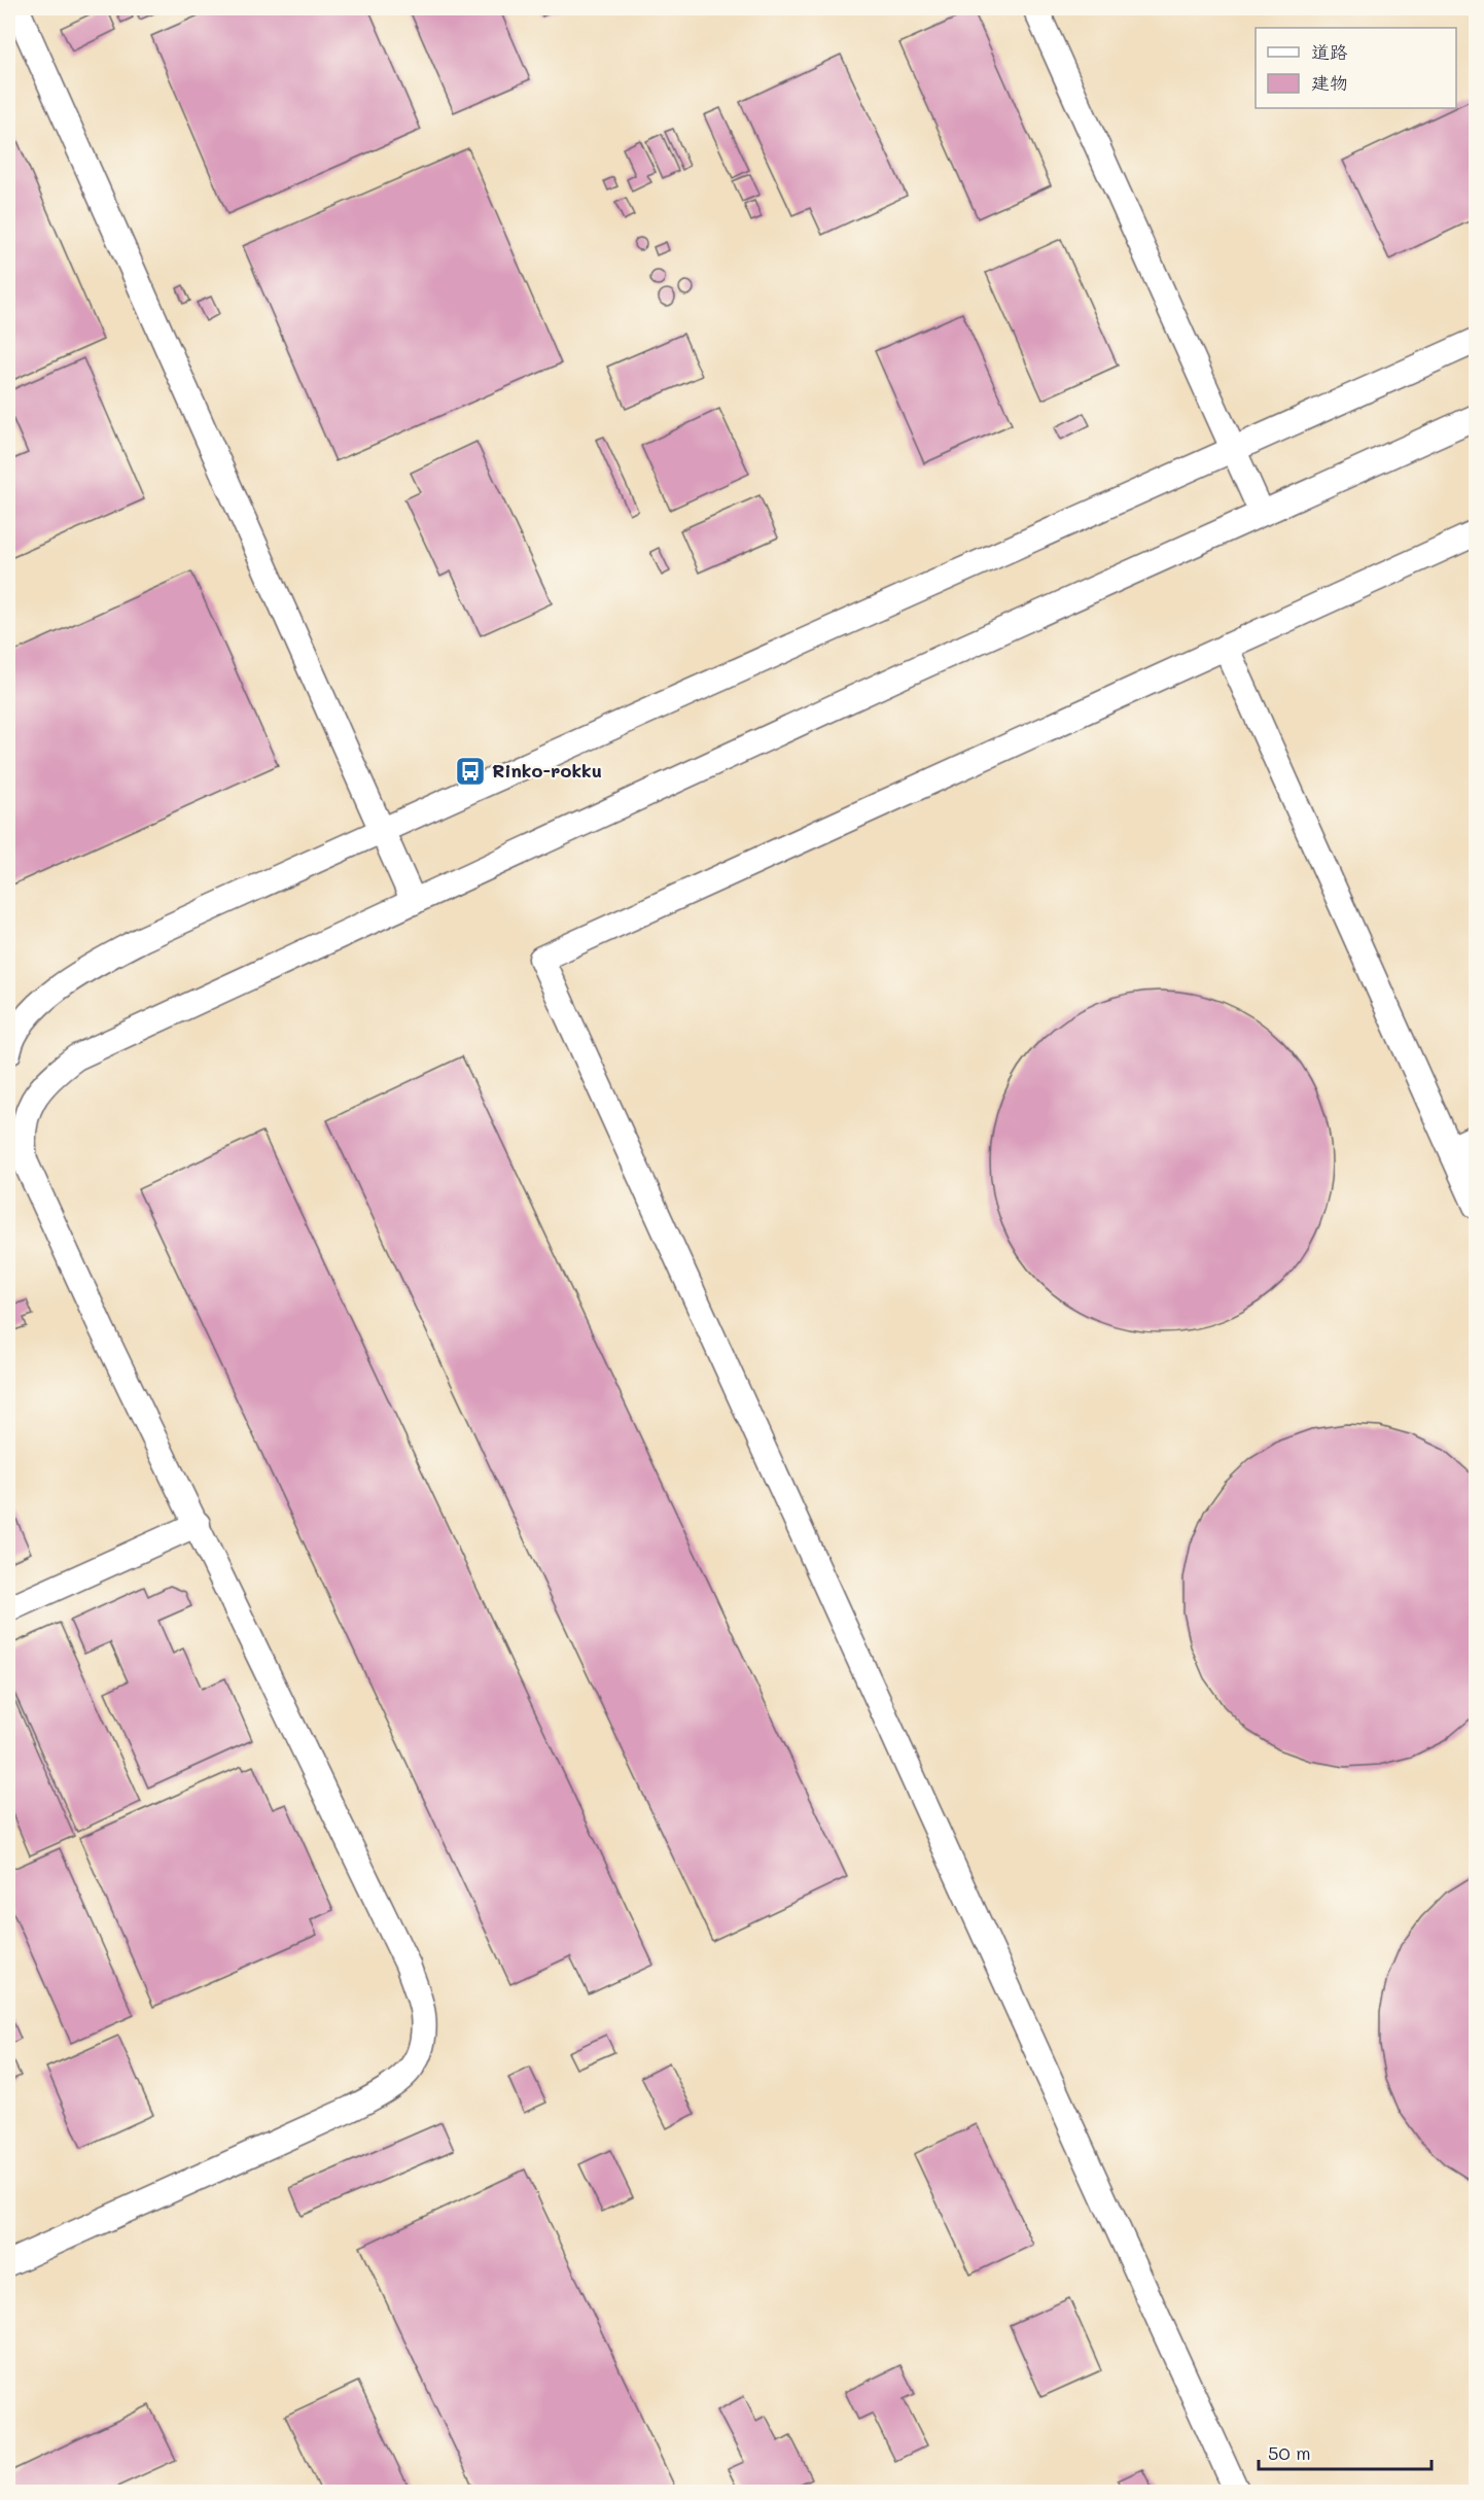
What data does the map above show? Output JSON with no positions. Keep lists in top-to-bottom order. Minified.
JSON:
{"places":{"bus stop":["Rinko-rokku"]},"legend":["道路","建物"],"scale_bar":"50 m"}
